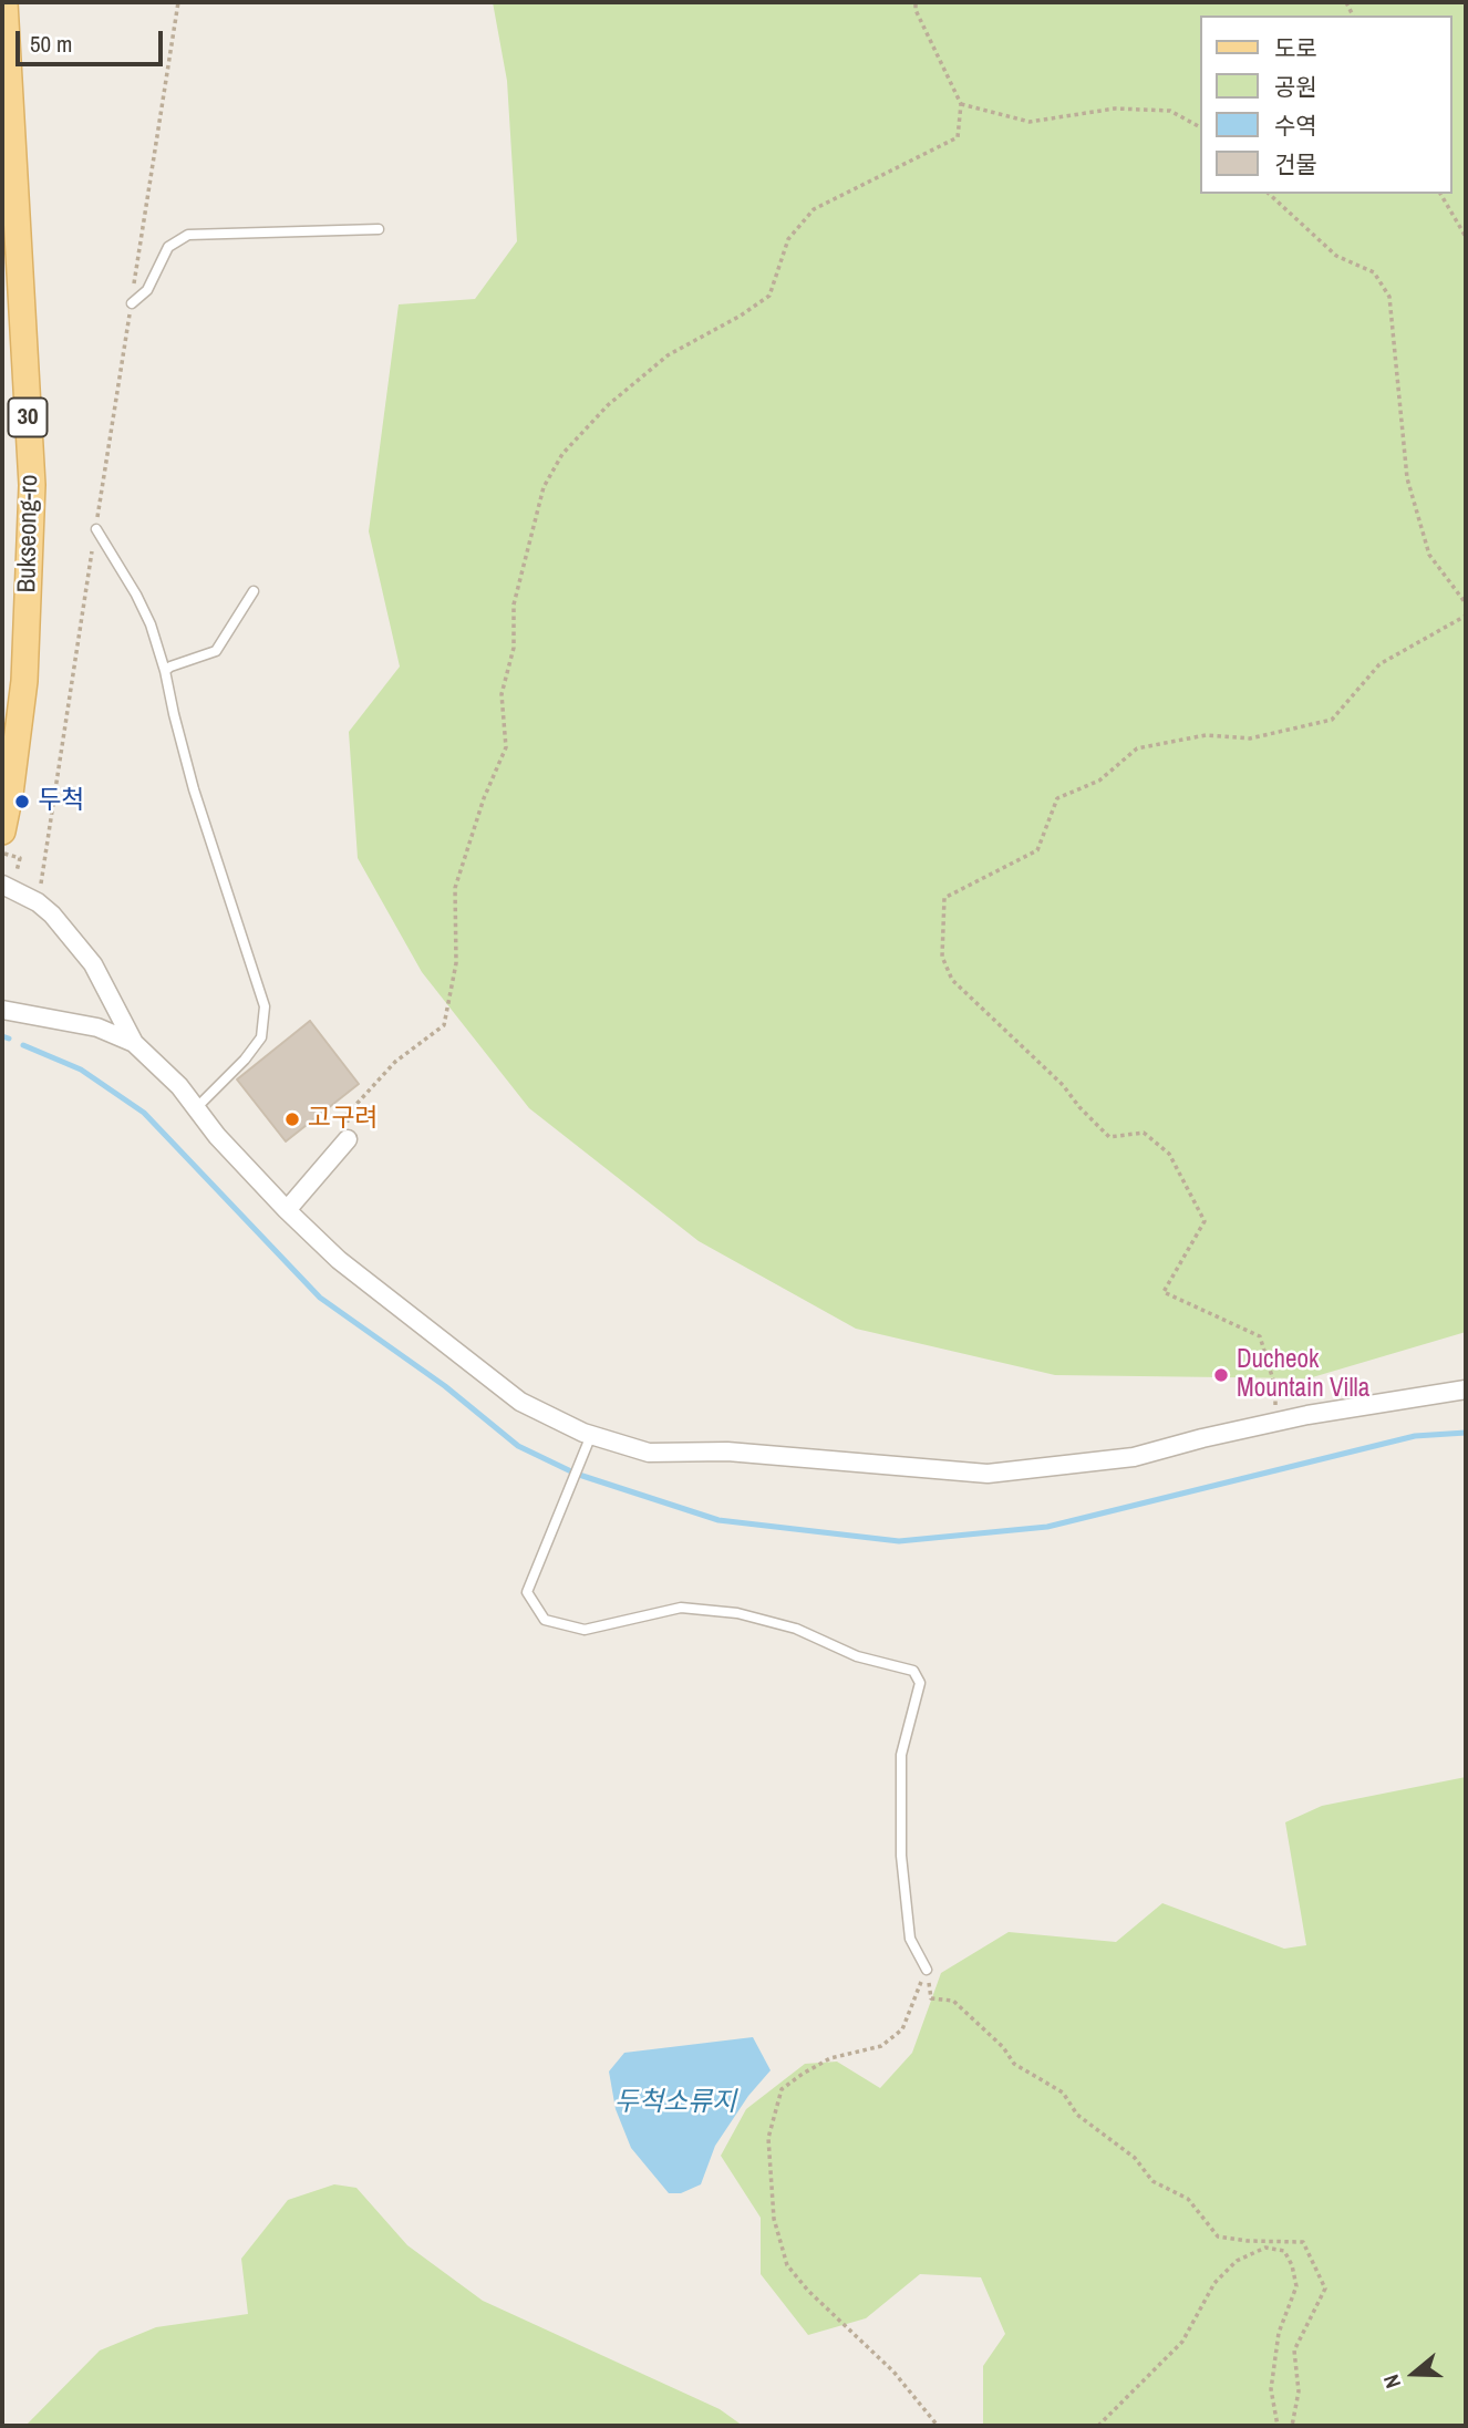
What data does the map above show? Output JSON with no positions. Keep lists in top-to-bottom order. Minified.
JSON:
{"streets":{"main road":["30","Bukseong-ro"]},"water":["두척소류지"],"places":["두척","고구려","Ducheok Mountain Villa"],"legend":["도로","공원","수역","건물"],"scale_bar":"50 m","north":"left"}
